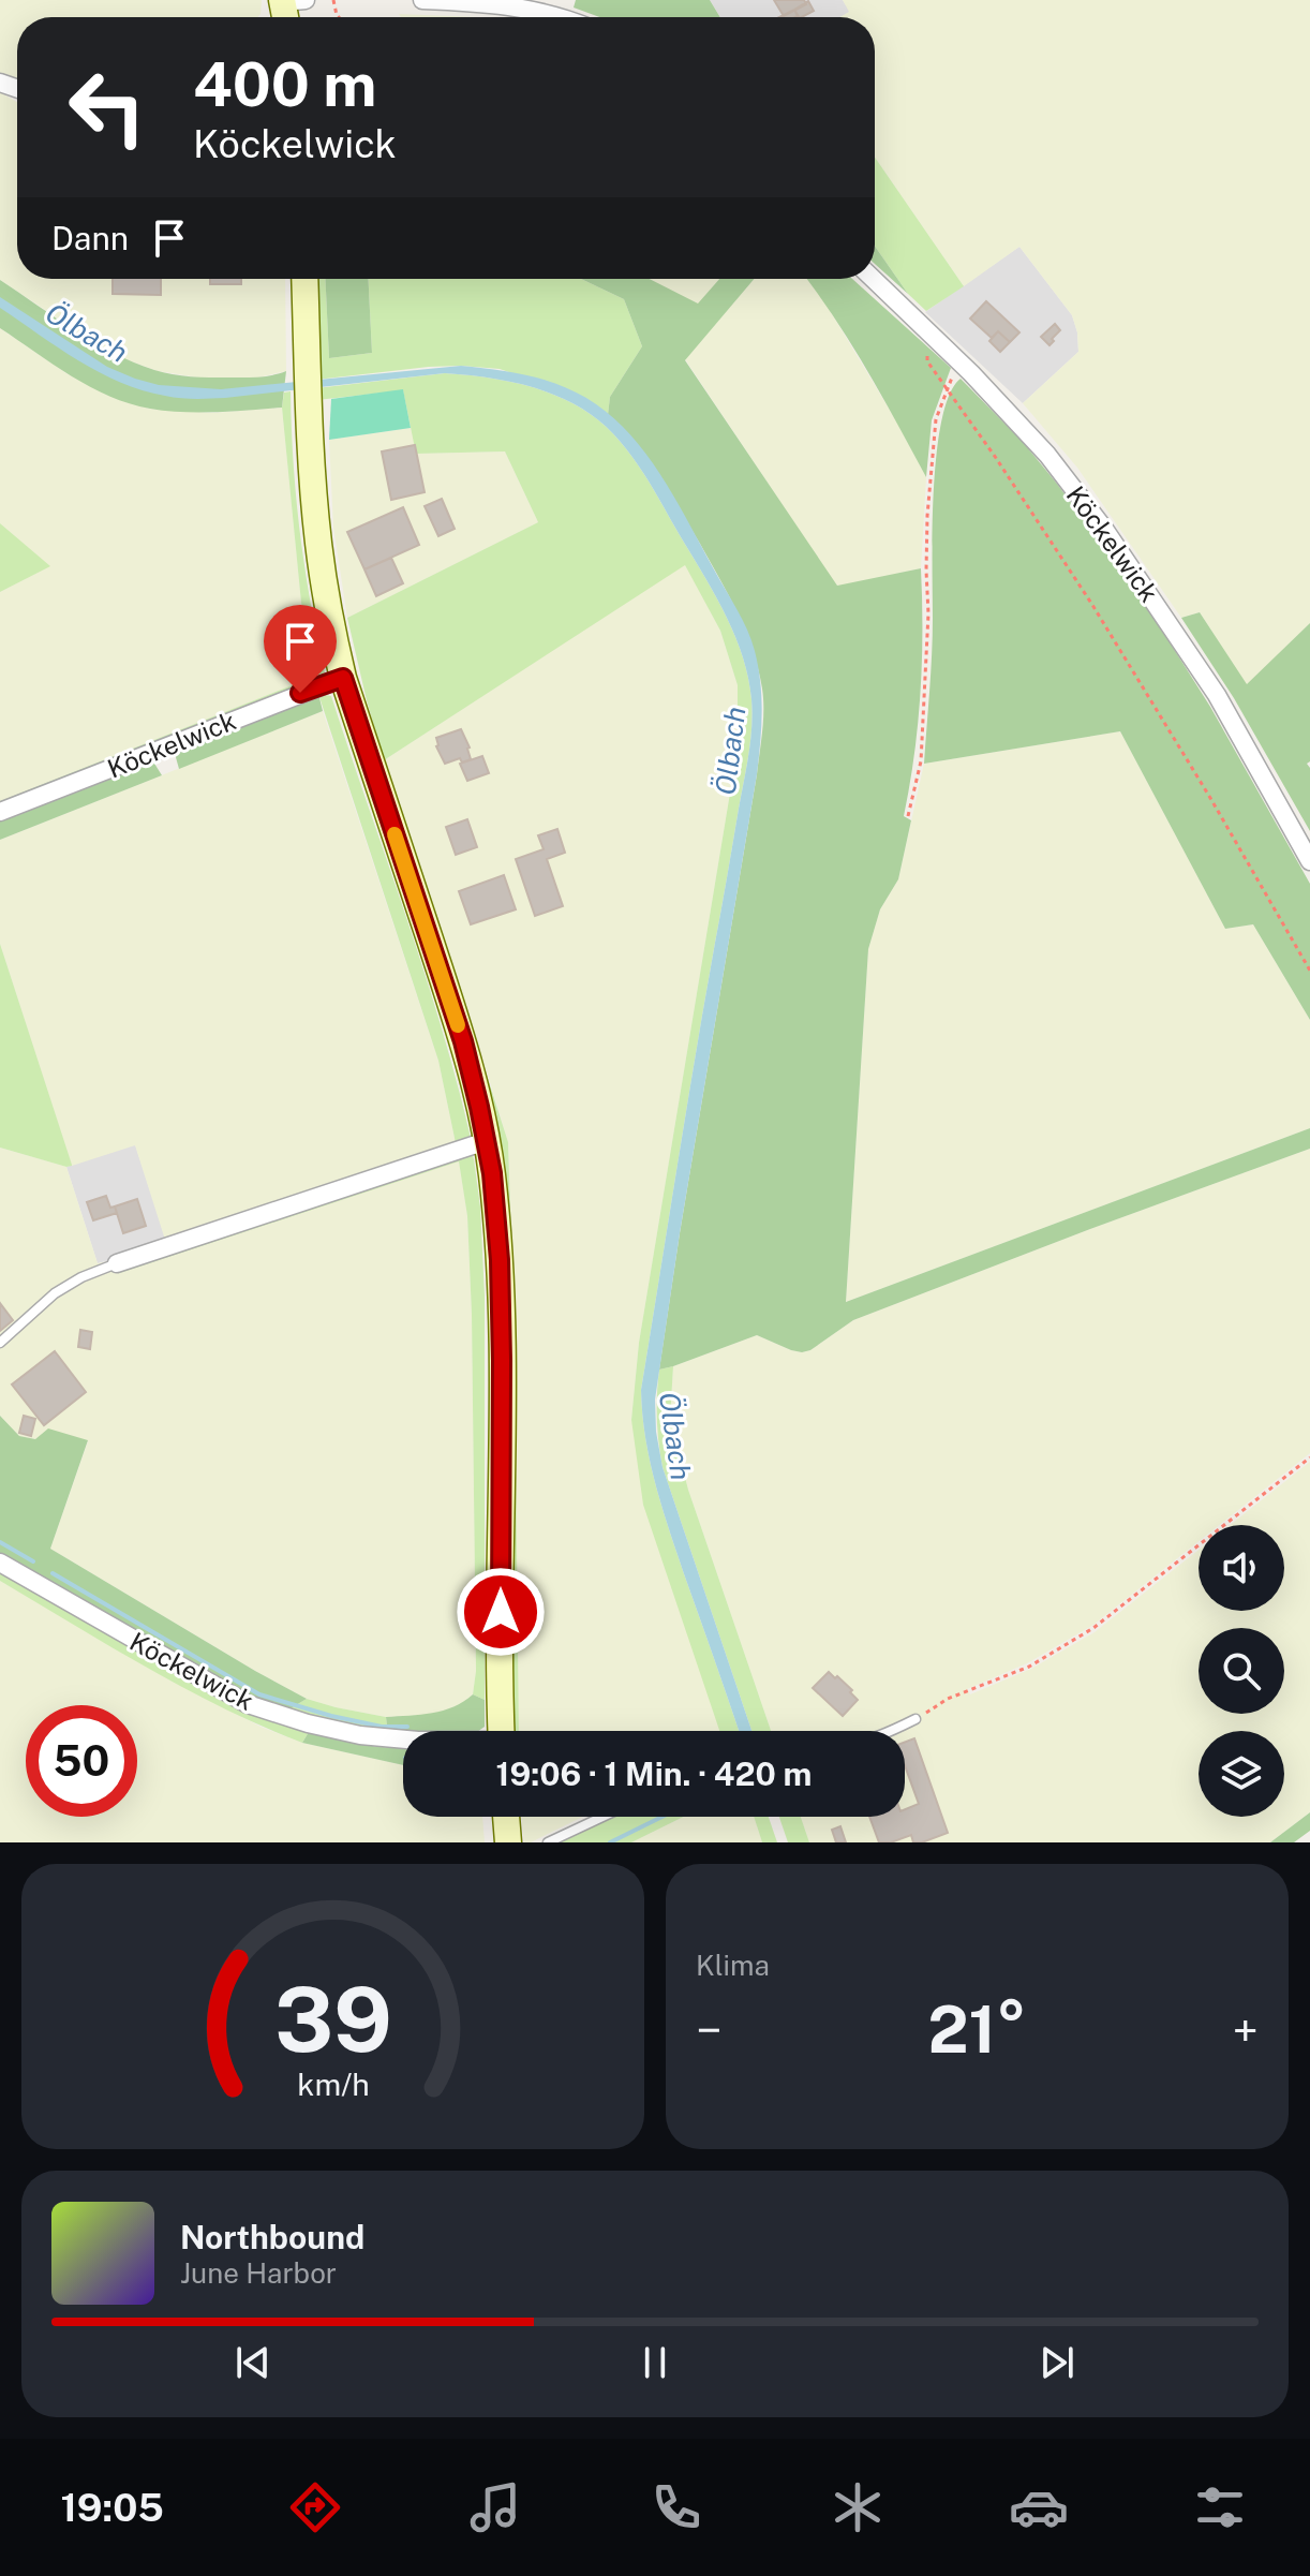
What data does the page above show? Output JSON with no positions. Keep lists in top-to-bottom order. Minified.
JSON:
{"streets":{"street":["Köckelwick"]},"water":["Ölbach"],"page":{"turn":["400 m","Köckelwick"],"then":"Dann","limit":"50","trip":"19:06 · 1 Min. · 420 m","tile":"Klima","heat":["−","21°","+"],"song":["Northbound","June Harbor"],"tabs":"19:05","gauge":["39","km/h"]}}
